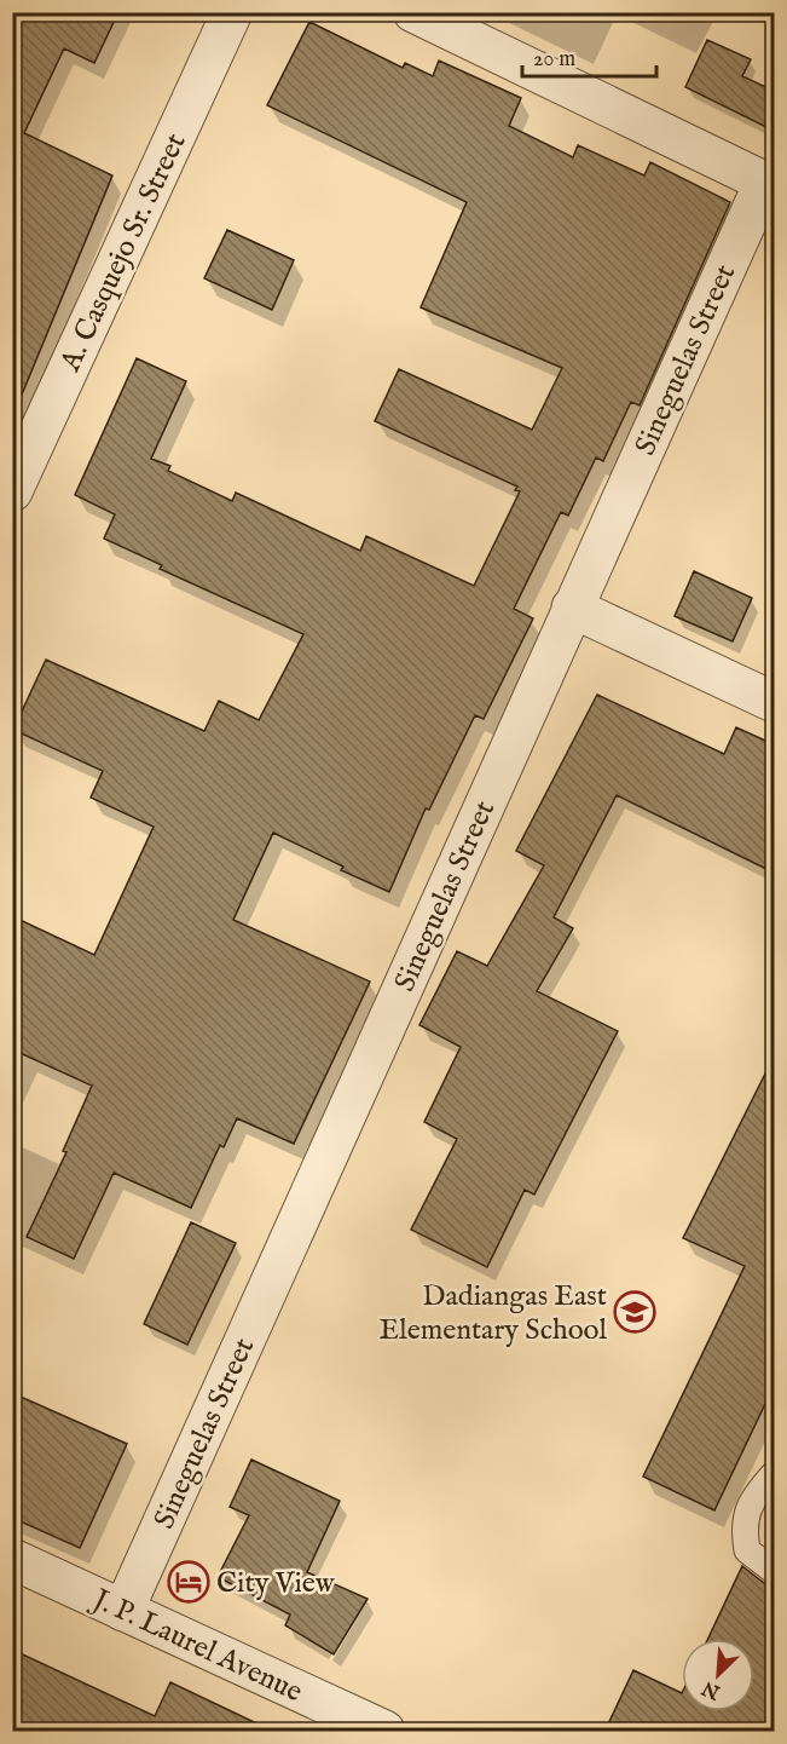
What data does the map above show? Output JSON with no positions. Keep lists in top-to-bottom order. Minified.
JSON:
{"streets":{"street":["A. Casquejo Sr. Street","Sineguelas Street","J. P. Laurel Avenue"]},"crossings":[["Sineguelas Street","J. P. Laurel Avenue"]],"places":{"school or university":["Dadiangas East Elementary School"],"hotel":["City View"]},"scale_bar":"20 m","north":"bottom left"}
